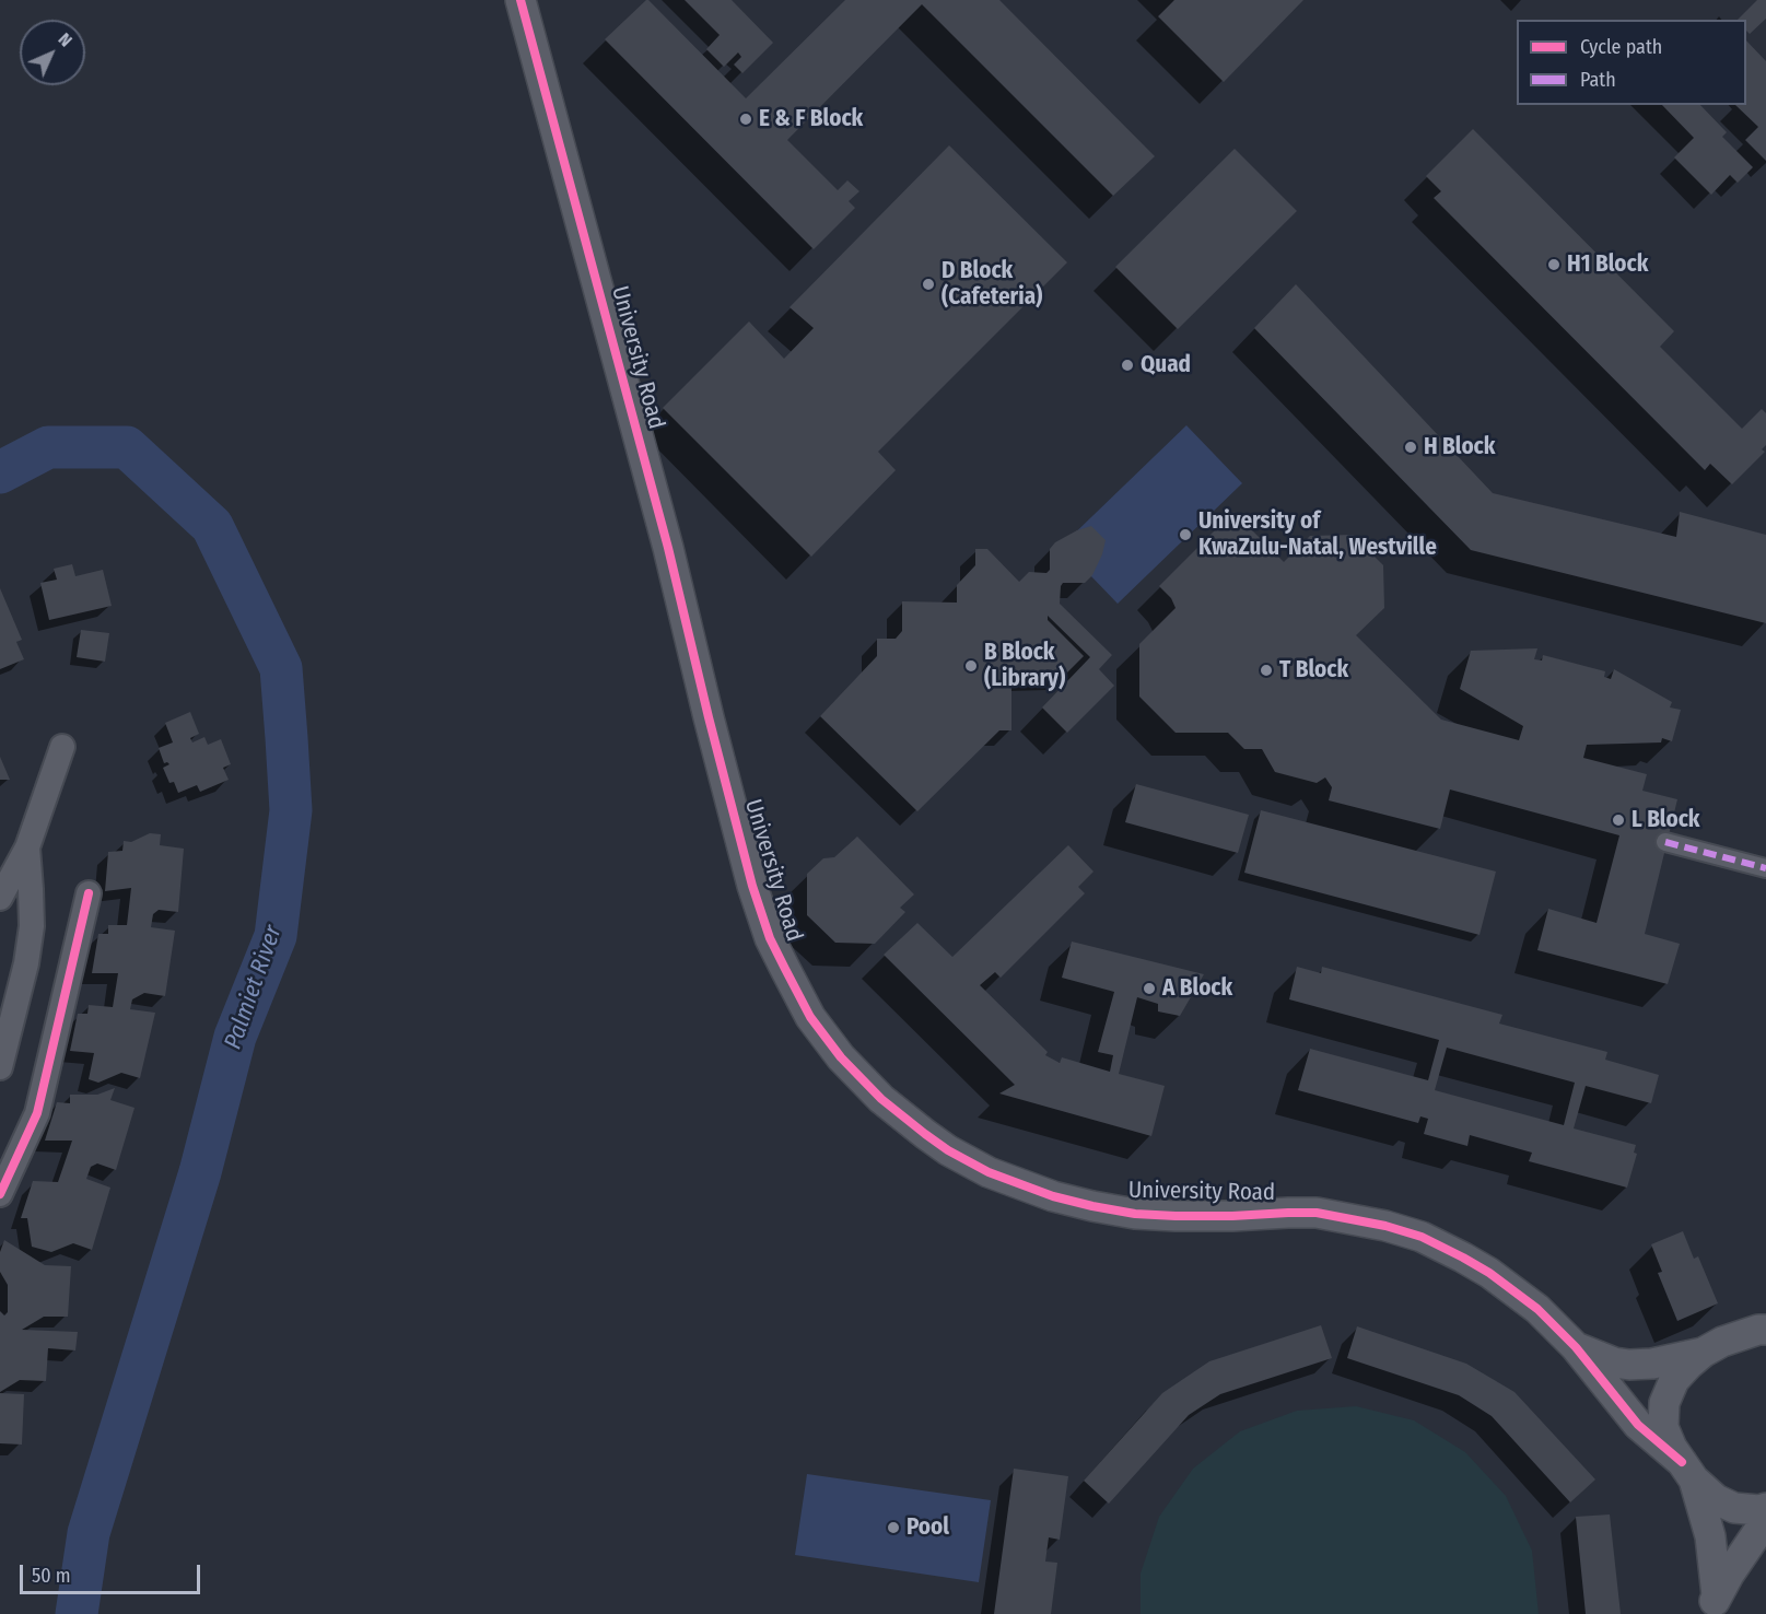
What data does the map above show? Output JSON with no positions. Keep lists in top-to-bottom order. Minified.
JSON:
{"streets":{"street":["University Road"]},"water":["Palmiet River"],"places":["E & F Block","H1 Block","D Block (Cafeteria)","Quad","H Block","University of KwaZulu-Natal, Westville","B Block (Library)","T Block","L Block","A Block","Pool"],"legend":["Cycle path","Path"],"scale_bar":"50 m","north":"top right"}
